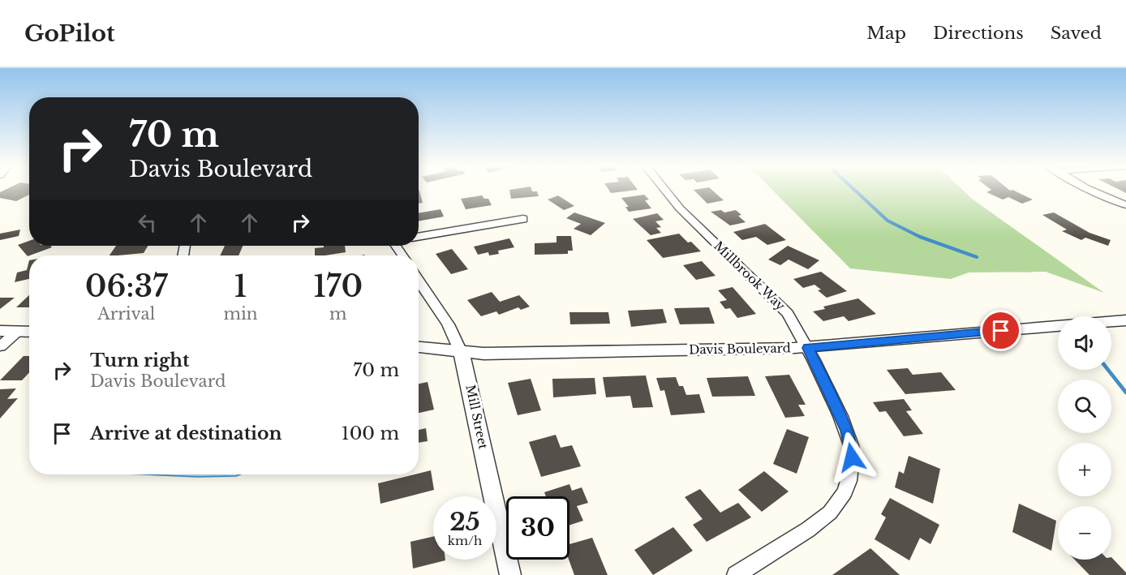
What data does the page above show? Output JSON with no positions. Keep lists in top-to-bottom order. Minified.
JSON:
{"streets":{"street":["Millbrook Way","Davis Boulevard","Mill Street"]},"crossings":[["Millbrook Way","Davis Boulevard"],["Davis Boulevard","Mill Street"]],"page":{"header":"GoPilot","nav":["Map","Directions","Saved"],"turn":["70 m","Davis Boulevard"],"eta":["06:37","Arrival","1","min","170","m"],"map_buttons":["+","−"],"list":[{"name":"Turn right","note":"Davis Boulevard","value":"70 m"},{"name":"Arrive at destination","value":"100 m"}],"speed":"25 km/h","limit":"30"}}
